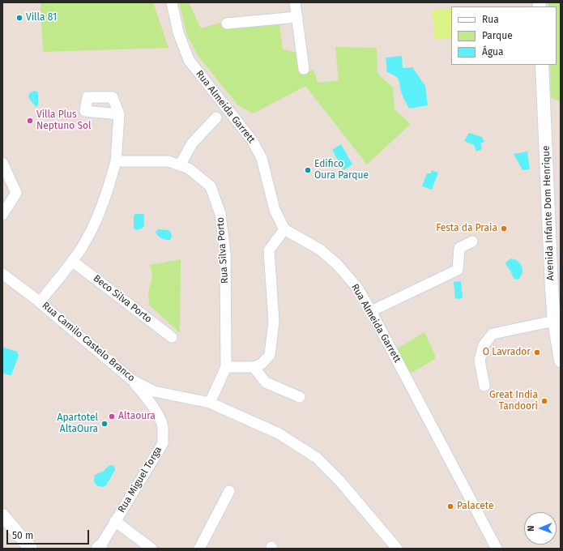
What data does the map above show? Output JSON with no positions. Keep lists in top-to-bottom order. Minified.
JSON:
{"streets":{"street":["Rua Almeida Garrett","Avenida Infante Dom Henrique","Rua Silva Porto","Beco Silva Porto","Rua Camilo Castelo Branco","Rua Miguel Torga"]},"crossings":[["Rua Silva Porto","Rua Camilo Castelo Branco"],["Rua Camilo Castelo Branco","Rua Miguel Torga"]],"places":["Villa 81","Villa Plus Neptuno Sol","Edifico Oura Parque","Festa da Praia","O Lavrador","Great India Tandoori","Altaoura","Apartotel AltaOura","Palacete"],"legend":["Rua","Parque","Água"],"scale_bar":"50 m","north":"left"}
